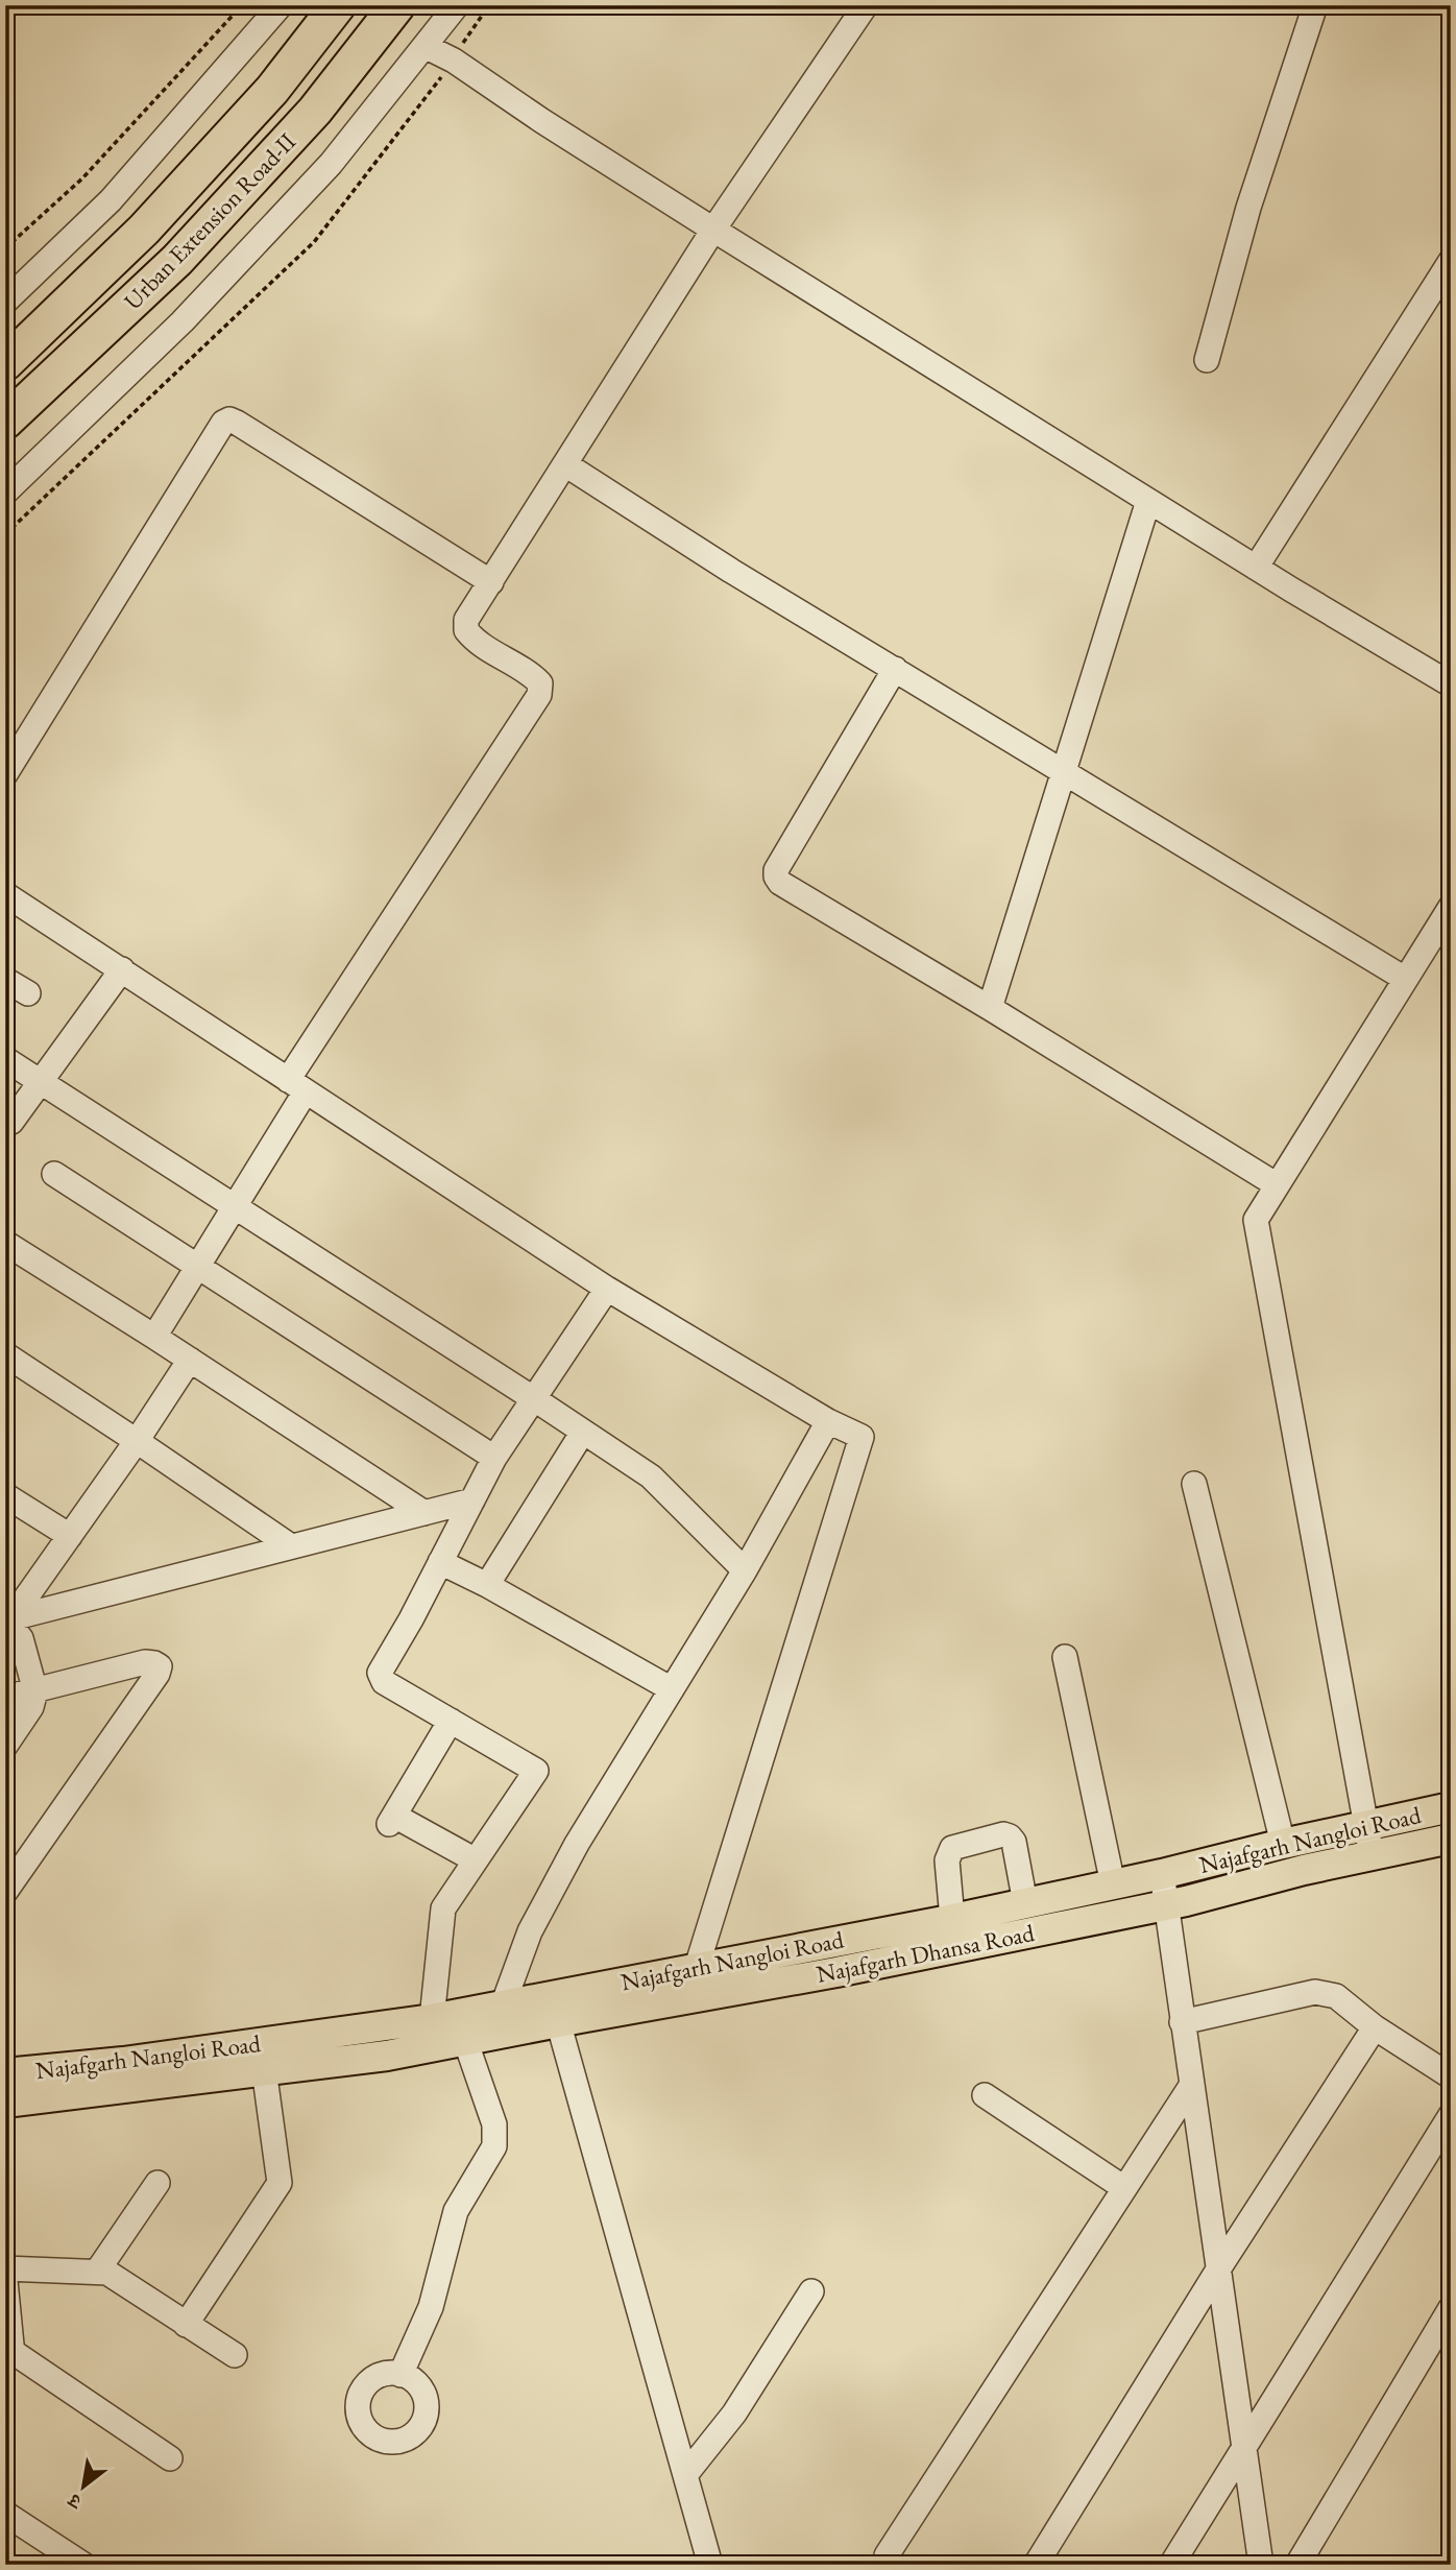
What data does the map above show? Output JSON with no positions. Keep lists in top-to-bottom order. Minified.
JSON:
{"streets":{"highway":["Urban Extension Road-II"],"main road":["Najafgarh Nangloi Road","Najafgarh Dhansa Road"]},"crossings":[["Najafgarh Nangloi Road","Najafgarh Dhansa Road"]],"north":"bottom left"}
